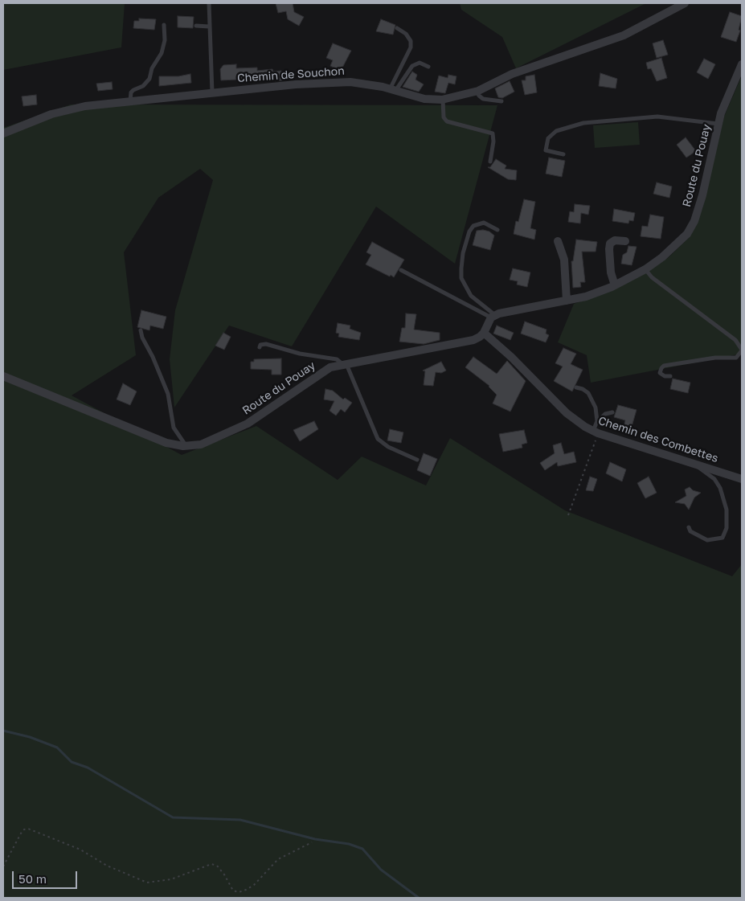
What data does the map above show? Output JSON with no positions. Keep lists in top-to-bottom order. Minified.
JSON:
{"streets":{"street":["Chemin de Souchon","Route du Pouay","Chemin des Combettes"]},"crossings":[["Route du Pouay","Chemin des Combettes"]],"scale_bar":"50 m"}
